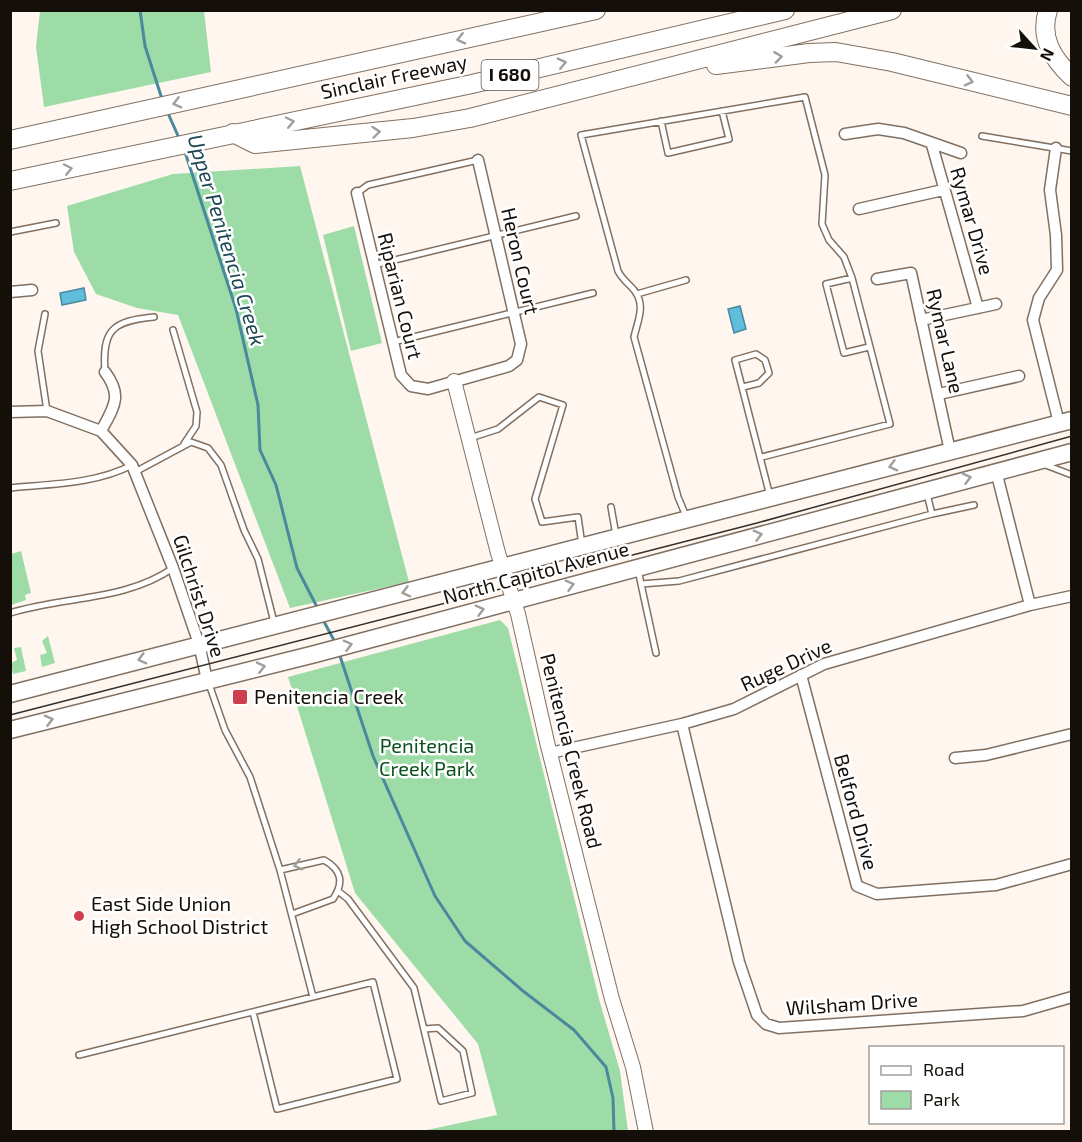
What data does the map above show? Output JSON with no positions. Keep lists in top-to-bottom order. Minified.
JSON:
{"streets":{"highway":["I 680","Sinclair Freeway"],"main road":["North Capitol Avenue"],"street":["Rymar Drive","Heron Court","Riparian Court","Rymar Lane","Gilchrist Drive","Ruge Drive","Penitencia Creek Road","Belford Drive","Wilsham Drive"]},"crossings":[["Heron Court","Riparian Court"],["Heron Court","Penitencia Creek Road"],["Riparian Court","Penitencia Creek Road"],["Rymar Lane","North Capitol Avenue"],["North Capitol Avenue","Gilchrist Drive"],["North Capitol Avenue","Penitencia Creek Road"],["Ruge Drive","Penitencia Creek Road"],["Ruge Drive","Belford Drive"],["Ruge Drive","Wilsham Drive"]],"water":["Upper Penitencia Creek"],"parks":["Penitencia Creek Park"],"places":{"transit":["Penitencia Creek"],"other":["East Side Union High School District"]},"legend":["Road","Park"],"north":"bottom right"}
